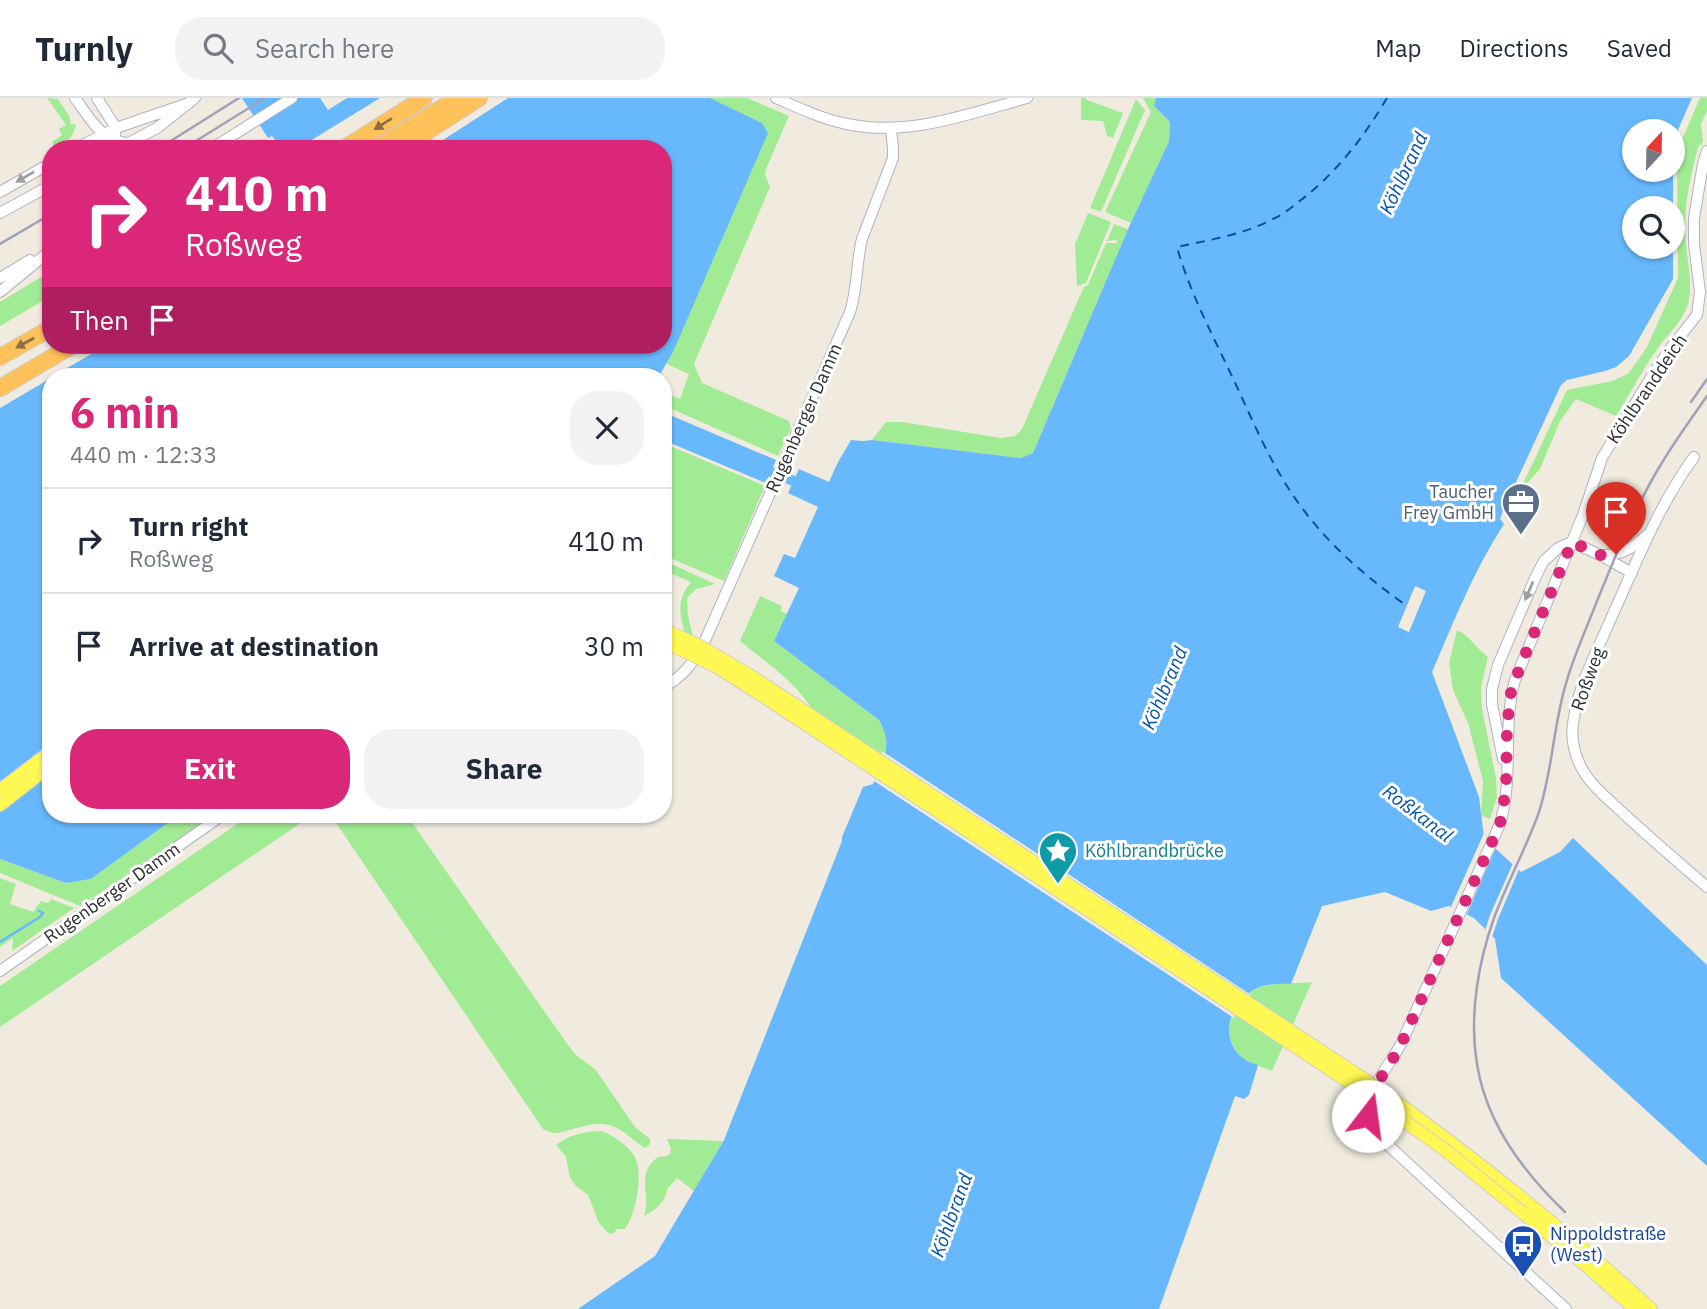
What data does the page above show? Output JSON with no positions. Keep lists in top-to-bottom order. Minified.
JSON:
{"streets":{"street":["Köhlbranddeich","Rugenberger Damm","Roßweg"]},"water":["Köhlbrand","Roßkanal"],"places":{"office":["Taucher Frey GmbH"],"place":["Köhlbrandbrücke"],"bus stop":["Nippoldstraße (West)"]},"north":"top","page":{"header":"Turnly","search":"Search here","nav":["Map","Directions","Saved"],"turn":["410 m","Roßweg"],"then":"Then","heading":["6 min","440 m · 12:33"],"list":[{"name":"Turn right","note":"Roßweg","value":"410 m"},{"name":"Arrive at destination","value":"30 m"}],"buttons":["Exit","Share"]}}
